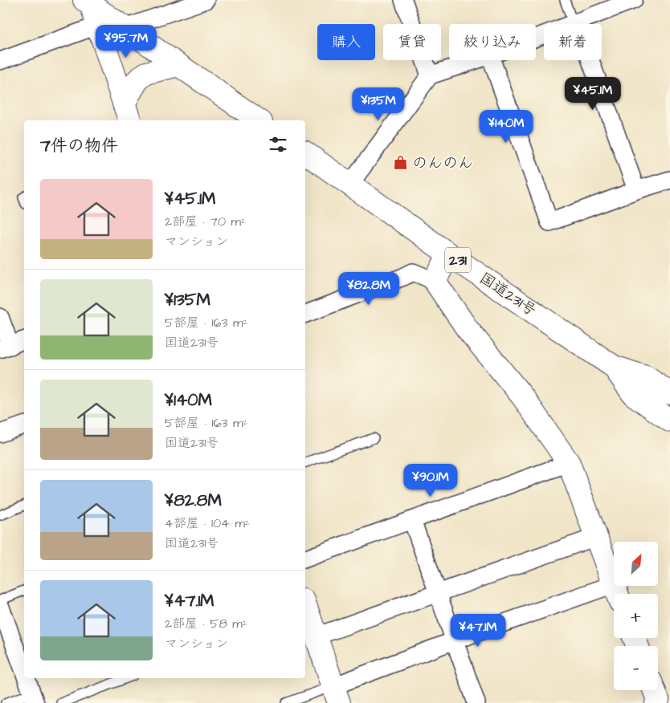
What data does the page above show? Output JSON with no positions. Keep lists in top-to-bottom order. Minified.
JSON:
{"streets":{"main road":["231","国道231号"]},"places":{"shop":["のんのん"]},"north":"top right","page":{"chip":["購入","賃貸","絞り込み","新着"],"price":["¥95.7M","¥45.1M","¥135M","¥140M","¥82.8M","¥90.1M","¥47.1M"],"heading":"7件の物件","list":[{"name":"¥45.1M","note":"2部屋 · 70 m² · マンション"},{"name":"¥135M","note":"5部屋 · 163 m² · 国道231号"},{"name":"¥140M","note":"5部屋 · 163 m² · 国道231号"},{"name":"¥82.8M","note":"4部屋 · 104 m² · 国道231号"},{"name":"¥47.1M","note":"2部屋 · 58 m² · マンション"}],"map_buttons":["+","−"]}}
